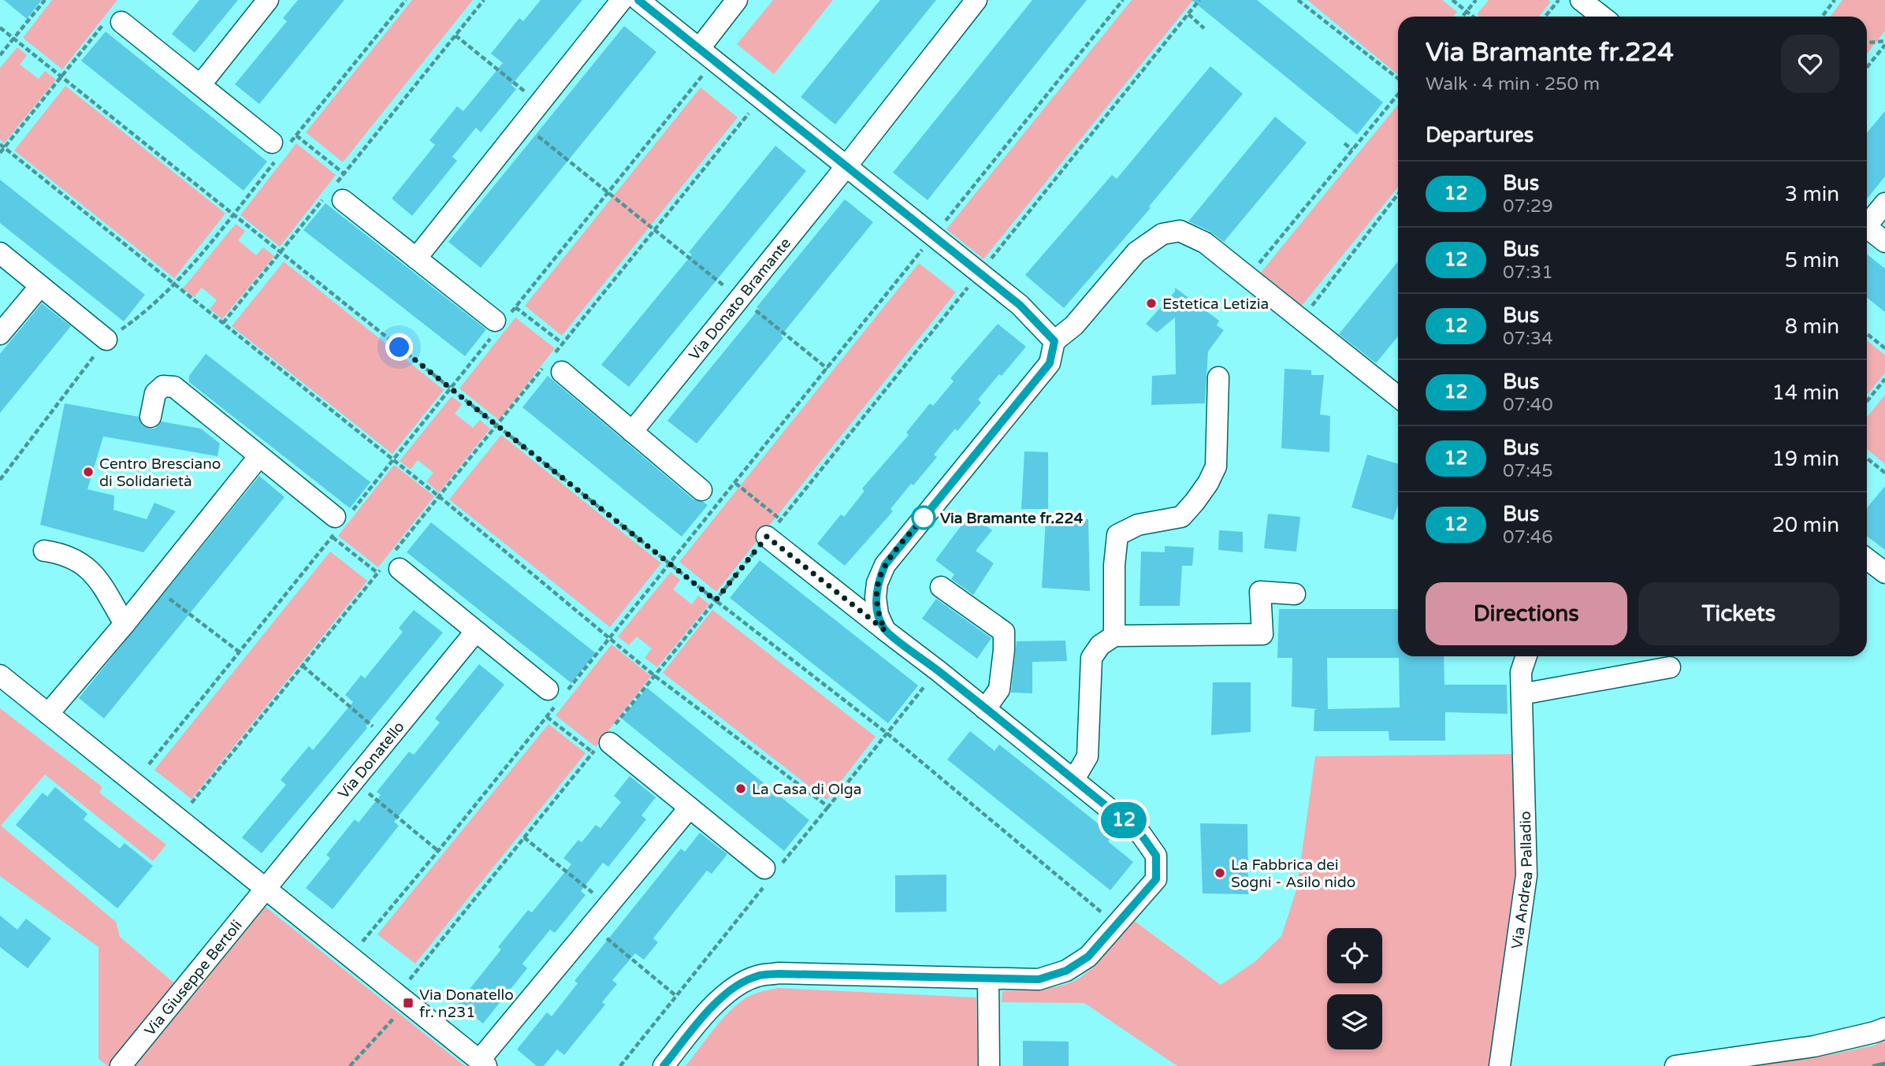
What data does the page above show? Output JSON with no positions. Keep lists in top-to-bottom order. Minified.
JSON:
{"streets":{"street":["Via Donato Bramante","Via Donatello","Via Andrea Palladio","Via Giuseppe Bertoli"]},"crossings":[["Via Donatello","Via Giuseppe Bertoli"]],"places":{"other":["Estetica Letizia","Centro Bresciano di Solidarietà","Via Bramante fr.224","La Casa di Olga","La Fabbrica dei Sogni - Asilo nido"],"transit":["Via Donatello fr. n231"]},"lines":["bus line 12"],"page":{"on_map":"12","heading":[["Via Bramante fr.224","Walk · 4 min · 250 m"],"Departures"],"list":[{"mark":"12","name":"Bus","note":"07:29","value":"3 min"},{"mark":"12","name":"Bus","note":"07:31","value":"5 min"},{"mark":"12","name":"Bus","note":"07:34","value":"8 min"},{"mark":"12","name":"Bus","note":"07:40","value":"14 min"},{"mark":"12","name":"Bus","note":"07:45","value":"19 min"},{"mark":"12","name":"Bus","note":"07:46","value":"20 min"}],"buttons":["Directions","Tickets"]}}
